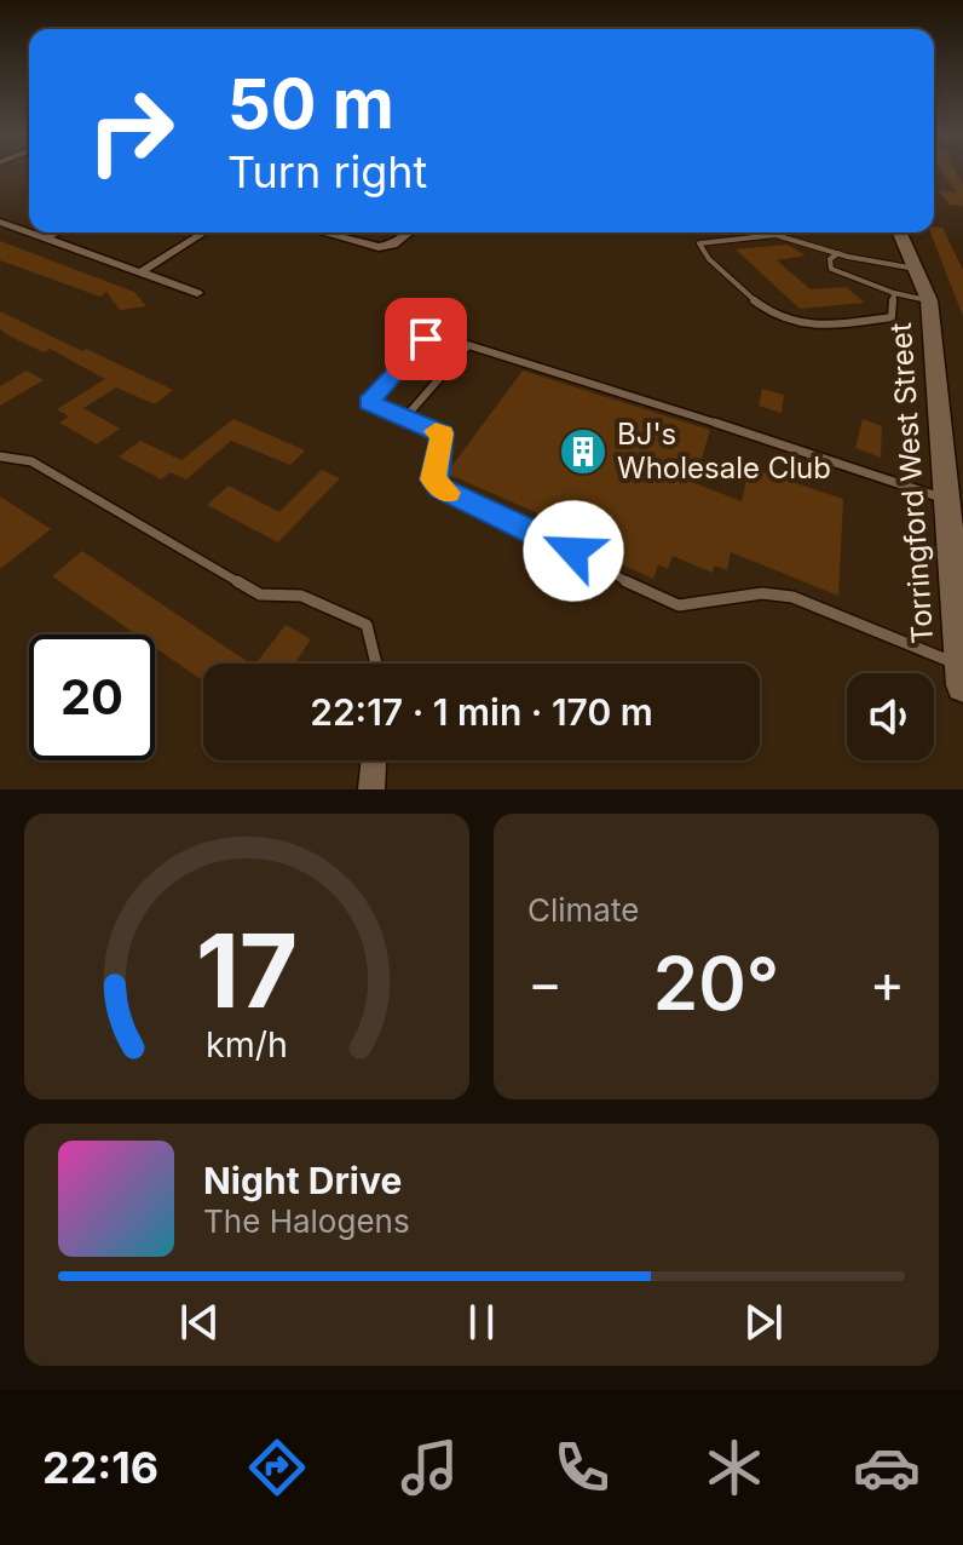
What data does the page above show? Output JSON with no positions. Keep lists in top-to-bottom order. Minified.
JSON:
{"streets":{"main road":["Torringford West Street"]},"places":{"building":["BJ's Wholesale Club"]},"page":{"turn":["50 m","Turn right"],"limit":"20","trip":"22:17 · 1 min · 170 m","tile":"Climate","heat":["−","20°","+"],"song":["Night Drive","The Halogens"],"tabs":"22:16","gauge":["17","km/h"]}}
